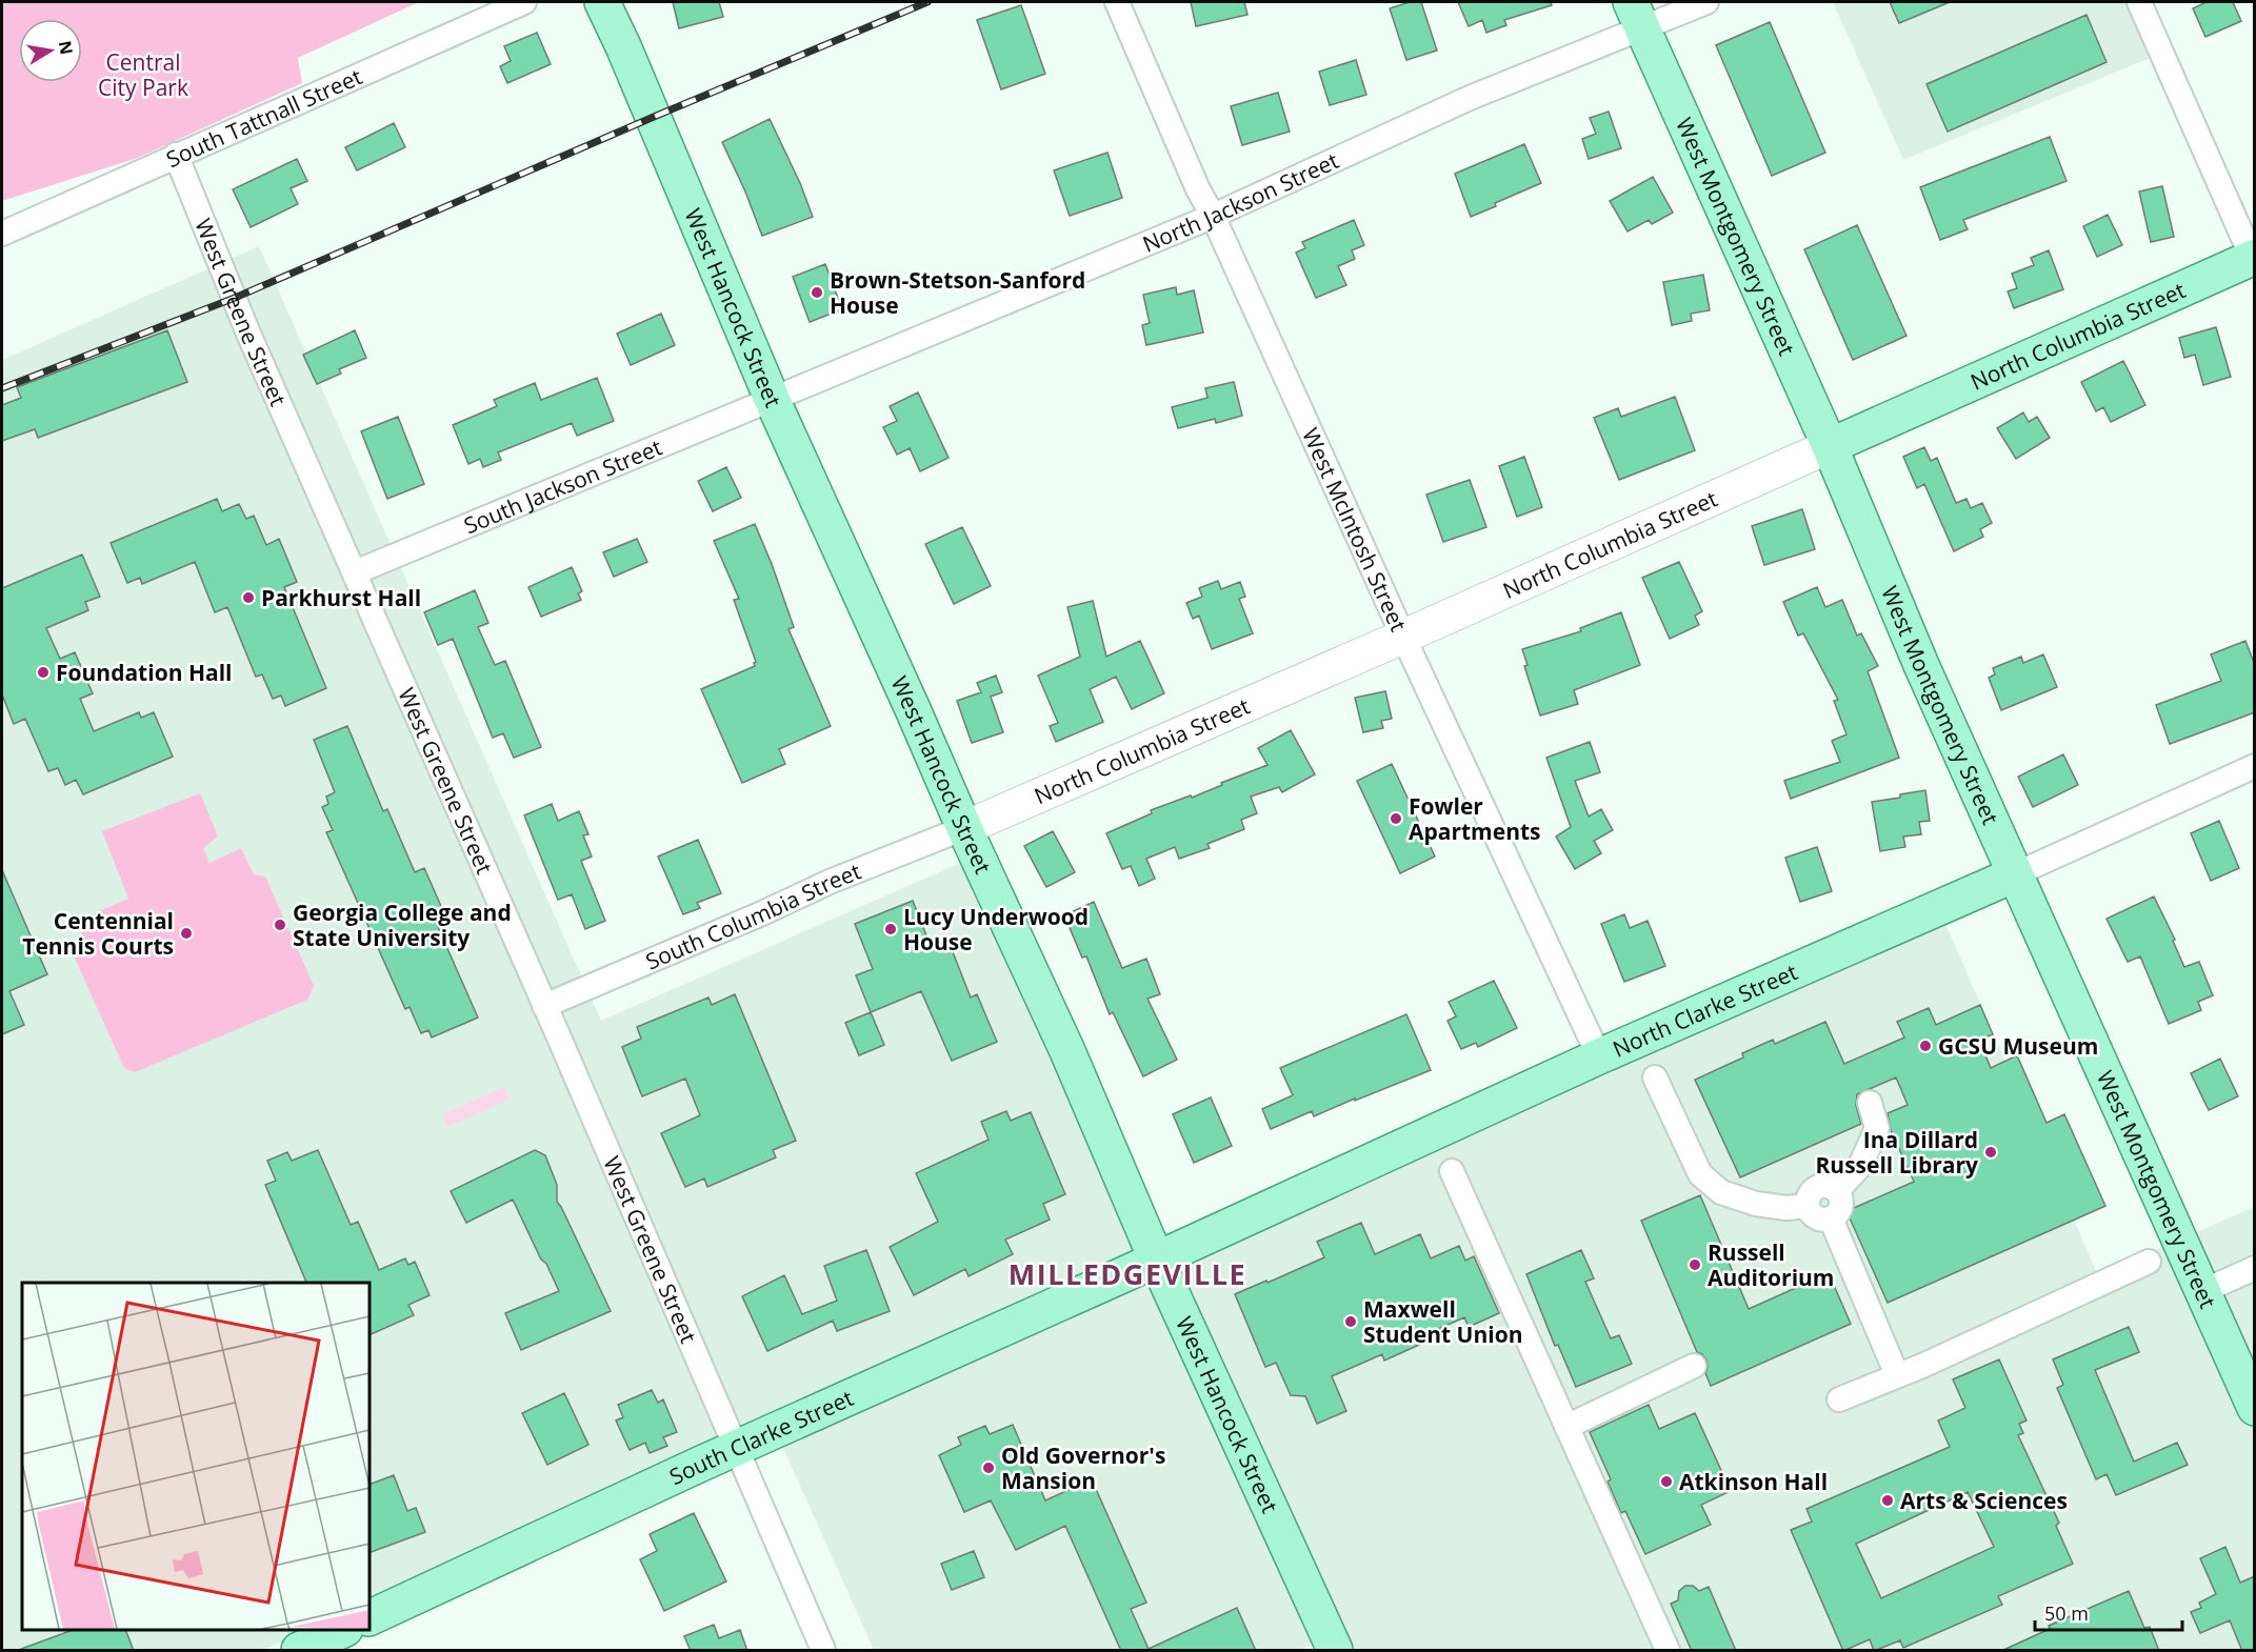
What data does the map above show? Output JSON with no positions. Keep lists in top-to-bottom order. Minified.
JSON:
{"streets":{"main road":["West Montgomery Street","West Hancock Street","North Columbia Street","North Clarke Street","South Clarke Street"],"street":["South Tattnall Street","North Jackson Street","West Greene Street","South Jackson Street","West McIntosh Street","South Columbia Street"]},"crossings":[["South Tattnall Street","West Greene Street"],["North Jackson Street","West Montgomery Street"],["North Jackson Street","West Hancock Street"],["North Jackson Street","South Jackson Street"],["North Jackson Street","West McIntosh Street"],["West Montgomery Street","North Columbia Street"],["West Montgomery Street","North Clarke Street"],["West Hancock Street","North Columbia Street"],["West Hancock Street","South Jackson Street"],["West Hancock Street","South Columbia Street"],["West Hancock Street","North Clarke Street"],["West Hancock Street","South Clarke Street"],["West Greene Street","South Jackson Street"],["West Greene Street","South Columbia Street"],["West Greene Street","South Clarke Street"],["North Columbia Street","West McIntosh Street"],["North Columbia Street","South Columbia Street"],["West McIntosh Street","North Clarke Street"],["North Clarke Street","South Clarke Street"]],"districts":["MILLEDGEVILLE"],"parks":["Central City Park"],"places":["Brown-Stetson-Sanford House","Parkhurst Hall","Foundation Hall","Fowler Apartments","Georgia College and State University","Lucy Underwood House","Centennial Tennis Courts","GCSU Museum","Ina Dillard Russell Library","Russell Auditorium","Maxwell Student Union","Old Governor's Mansion","Atkinson Hall","Arts & Sciences"],"scale_bar":"50 m","north":"right"}
